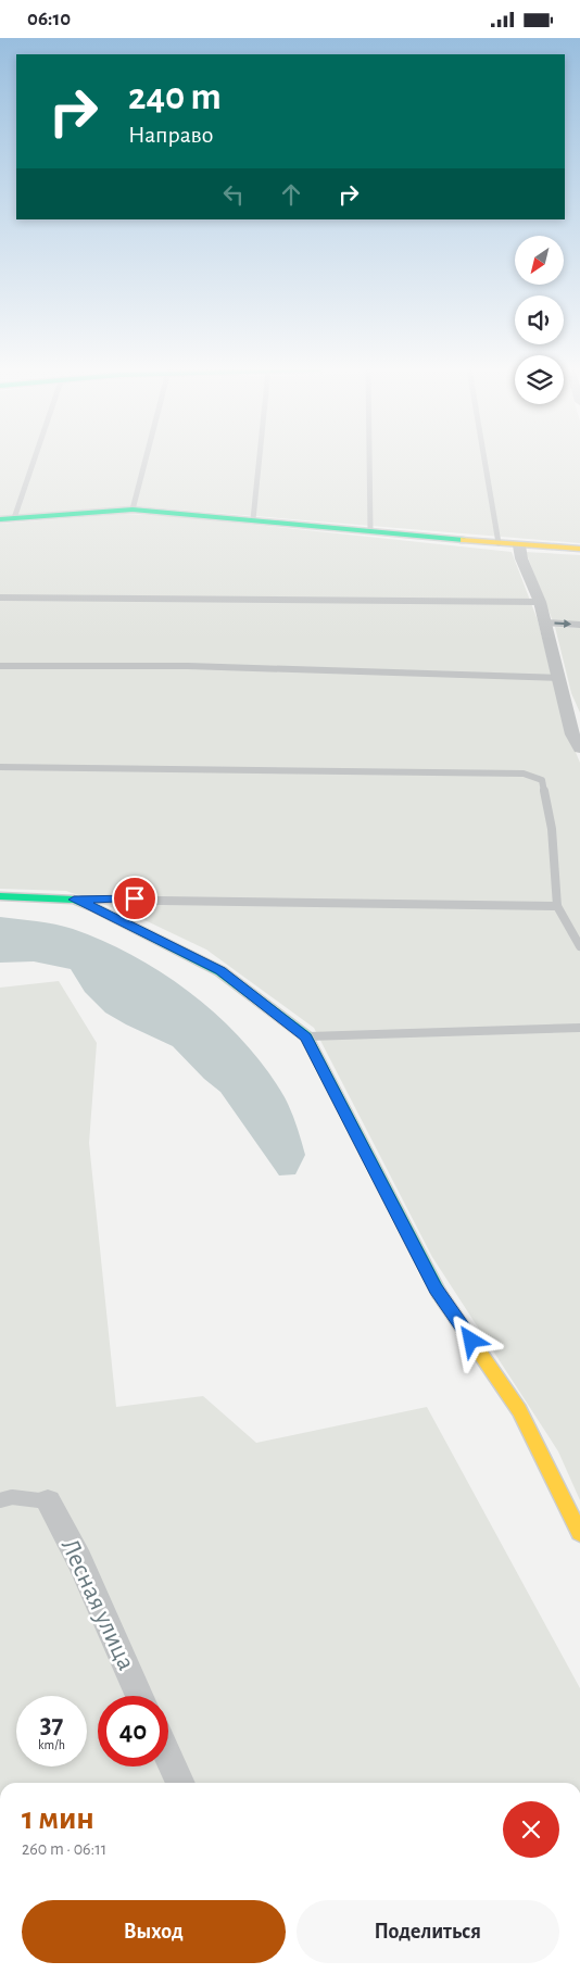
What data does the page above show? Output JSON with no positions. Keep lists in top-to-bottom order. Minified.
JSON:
{"streets":{"street":["Лесная улица"]},"north":"bottom left","page":{"status":"06:10","turn":["240 m","Направо"],"speed":"37 km/h","limit":"40","heading":["1 мин","260 m · 06:11"],"buttons":["Выход","Поделиться"]}}
